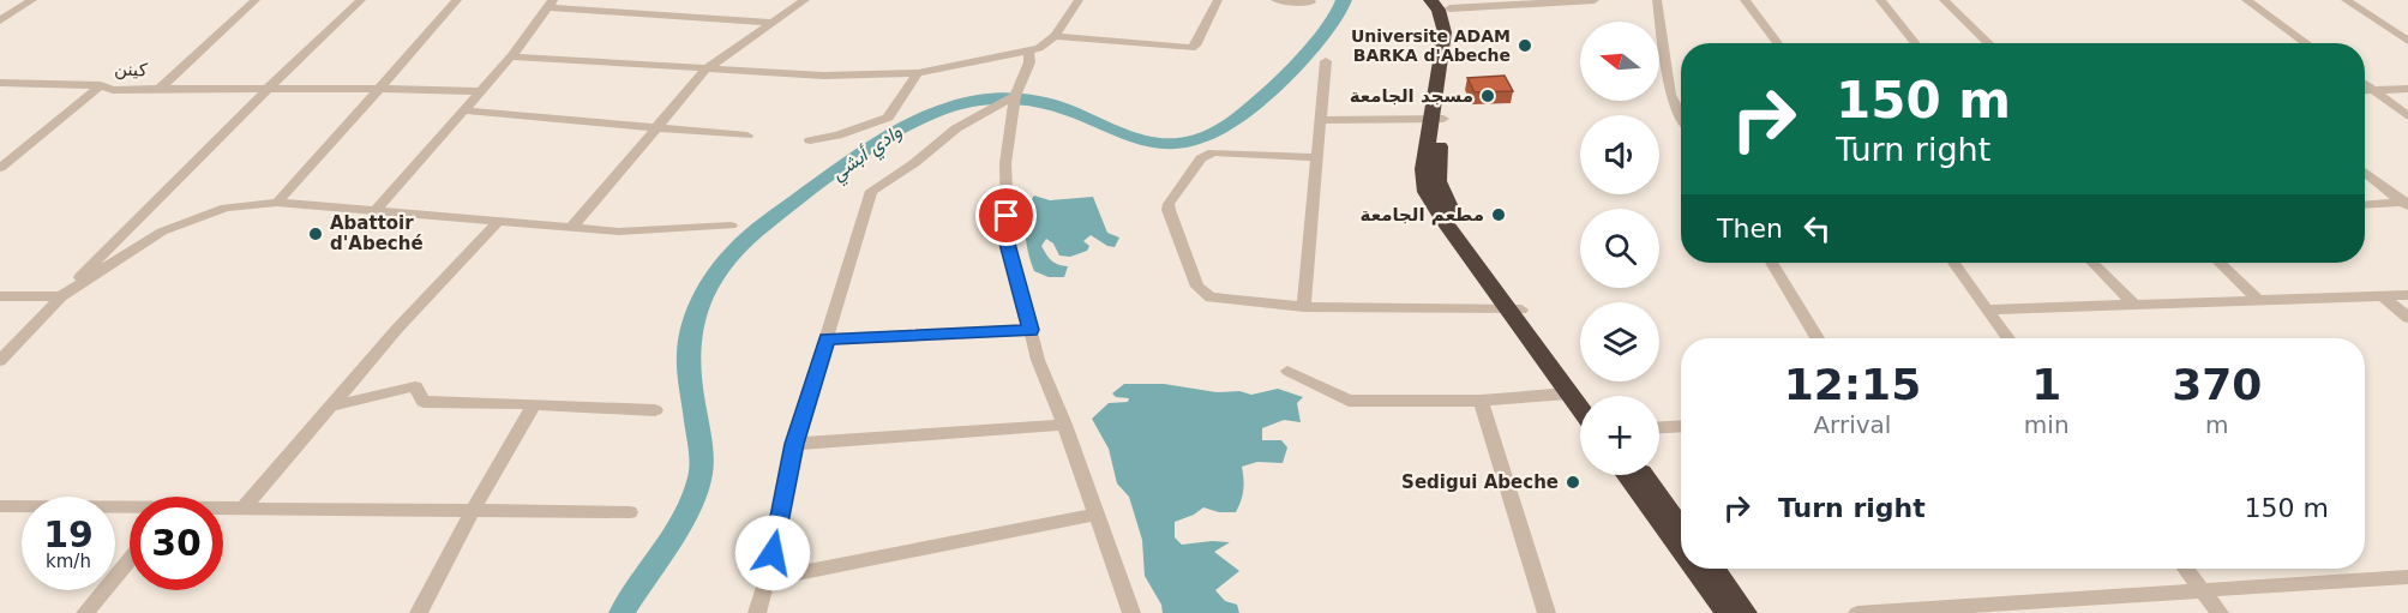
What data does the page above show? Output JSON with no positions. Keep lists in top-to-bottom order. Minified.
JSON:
{"streets":{"street":["كينن"]},"water":["وادي أبشي"],"places":["Universite ADAM BARKA d'Abeche","مسجد الجامعة","مطعم الجامعة","Abattoir d'Abeché","Sedigui Abeche"],"north":"left","page":{"map_buttons":"+","turn":["150 m","Turn right"],"then":"Then","eta":["12:15","Arrival","1","min","370","m"],"list":[{"name":"Turn right","value":"150 m"}],"speed":"19 km/h","limit":"30"}}
